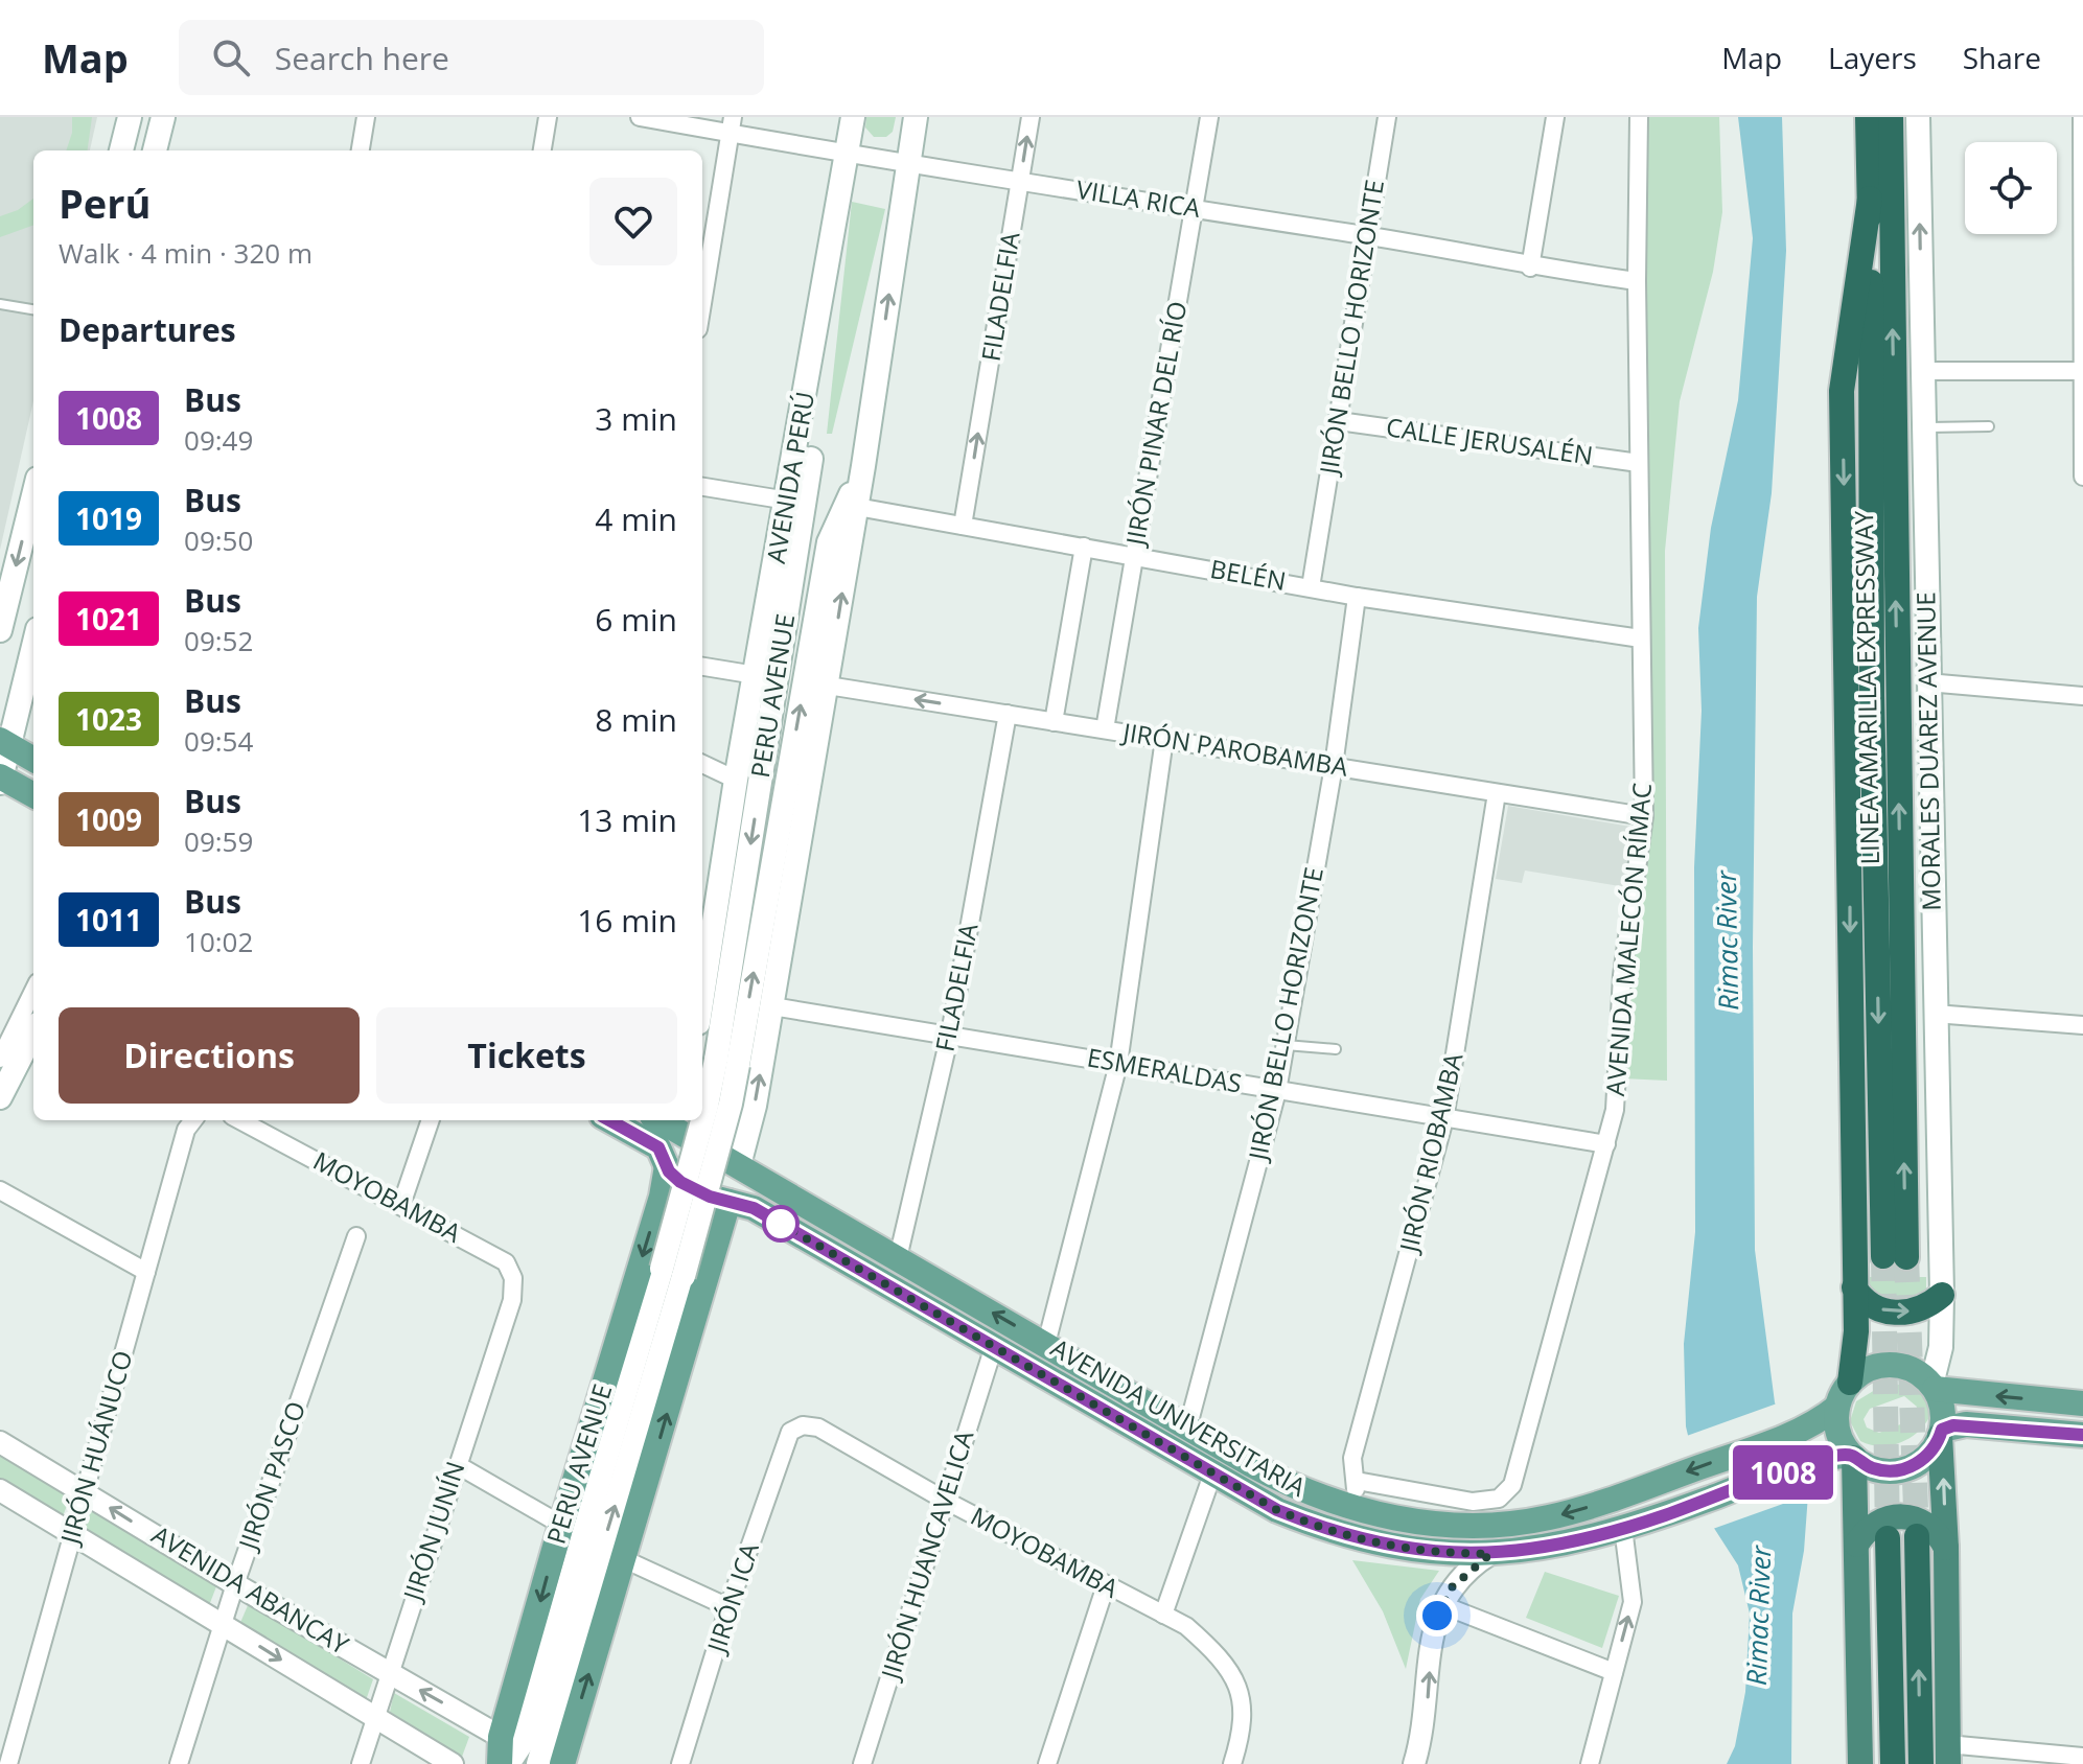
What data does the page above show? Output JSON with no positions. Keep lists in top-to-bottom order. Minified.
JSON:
{"streets":{"highway":["LINEA AMARILLA EXPRESSWAY"],"main road":["AVENIDA PERÚ","PERU AVENUE","MORALES DUAREZ AVENUE","AVENIDA UNIVERSITARIA"],"street":["VILLA RICA","FILADELFIA","JIRÓN BELLO HORIZONTE","JIRÓN PINAR DEL RÍO","CALLE JERUSALÉN","BELÉN","JIRÓN PAROBAMBA","AVENIDA MALECÓN RÍMAC","ESMERALDAS","JIRÓN RIOBAMBA","MOYOBAMBA","JIRÓN HUÁNUCO","JIRÓN PASCO","JIRÓN JUNÍN","JIRÓN HUANCAVELICA","AVENIDA ABANCAY","JIRÓN ICA"]},"crossings":[["VILLA RICA","FILADELFIA"],["VILLA RICA","JIRÓN BELLO HORIZONTE"],["VILLA RICA","JIRÓN PINAR DEL RÍO"],["VILLA RICA","PERU AVENUE"],["VILLA RICA","AVENIDA MALECÓN RÍMAC"],["FILADELFIA","BELÉN"],["FILADELFIA","JIRÓN PAROBAMBA"],["FILADELFIA","ESMERALDAS"],["FILADELFIA","AVENIDA UNIVERSITARIA"],["JIRÓN BELLO HORIZONTE","CALLE JERUSALÉN"],["JIRÓN BELLO HORIZONTE","BELÉN"],["JIRÓN BELLO HORIZONTE","JIRÓN PAROBAMBA"],["JIRÓN BELLO HORIZONTE","ESMERALDAS"],["JIRÓN BELLO HORIZONTE","AVENIDA UNIVERSITARIA"],["JIRÓN PINAR DEL RÍO","BELÉN"],["JIRÓN PINAR DEL RÍO","JIRÓN PAROBAMBA"],["CALLE JERUSALÉN","AVENIDA MALECÓN RÍMAC"],["AVENIDA PERÚ","PERU AVENUE"],["BELÉN","AVENIDA MALECÓN RÍMAC"],["PERU AVENUE","AVENIDA UNIVERSITARIA"],["PERU AVENUE","AVENIDA ABANCAY"],["JIRÓN PAROBAMBA","AVENIDA MALECÓN RÍMAC"],["JIRÓN PAROBAMBA","JIRÓN RIOBAMBA"],["MORALES DUAREZ AVENUE","AVENIDA UNIVERSITARIA"],["AVENIDA MALECÓN RÍMAC","ESMERALDAS"],["AVENIDA MALECÓN RÍMAC","JIRÓN RIOBAMBA"],["ESMERALDAS","JIRÓN RIOBAMBA"],["JIRÓN RIOBAMBA","AVENIDA UNIVERSITARIA"],["MOYOBAMBA","JIRÓN JUNÍN"],["MOYOBAMBA","JIRÓN HUANCAVELICA"],["MOYOBAMBA","JIRÓN ICA"],["AVENIDA UNIVERSITARIA","JIRÓN HUANCAVELICA"],["JIRÓN HUÁNUCO","AVENIDA ABANCAY"],["JIRÓN PASCO","AVENIDA ABANCAY"],["JIRÓN JUNÍN","AVENIDA ABANCAY"]],"one_way":["FILADELFIA"],"water":["Rimac River"],"lines":["bus line 1008"],"page":{"header":"Map","search":"Search here","nav":["Map","Layers","Share"],"on_map":"1008","heading":[["Perú","Walk · 4 min · 320 m"],"Departures"],"list":[{"mark":"1008","name":"Bus","note":"09:49","value":"3 min"},{"mark":"1019","name":"Bus","note":"09:50","value":"4 min"},{"mark":"1021","name":"Bus","note":"09:52","value":"6 min"},{"mark":"1023","name":"Bus","note":"09:54","value":"8 min"},{"mark":"1009","name":"Bus","note":"09:59","value":"13 min"},{"mark":"1011","name":"Bus","note":"10:02","value":"16 min"}],"buttons":["Directions","Tickets"]}}
